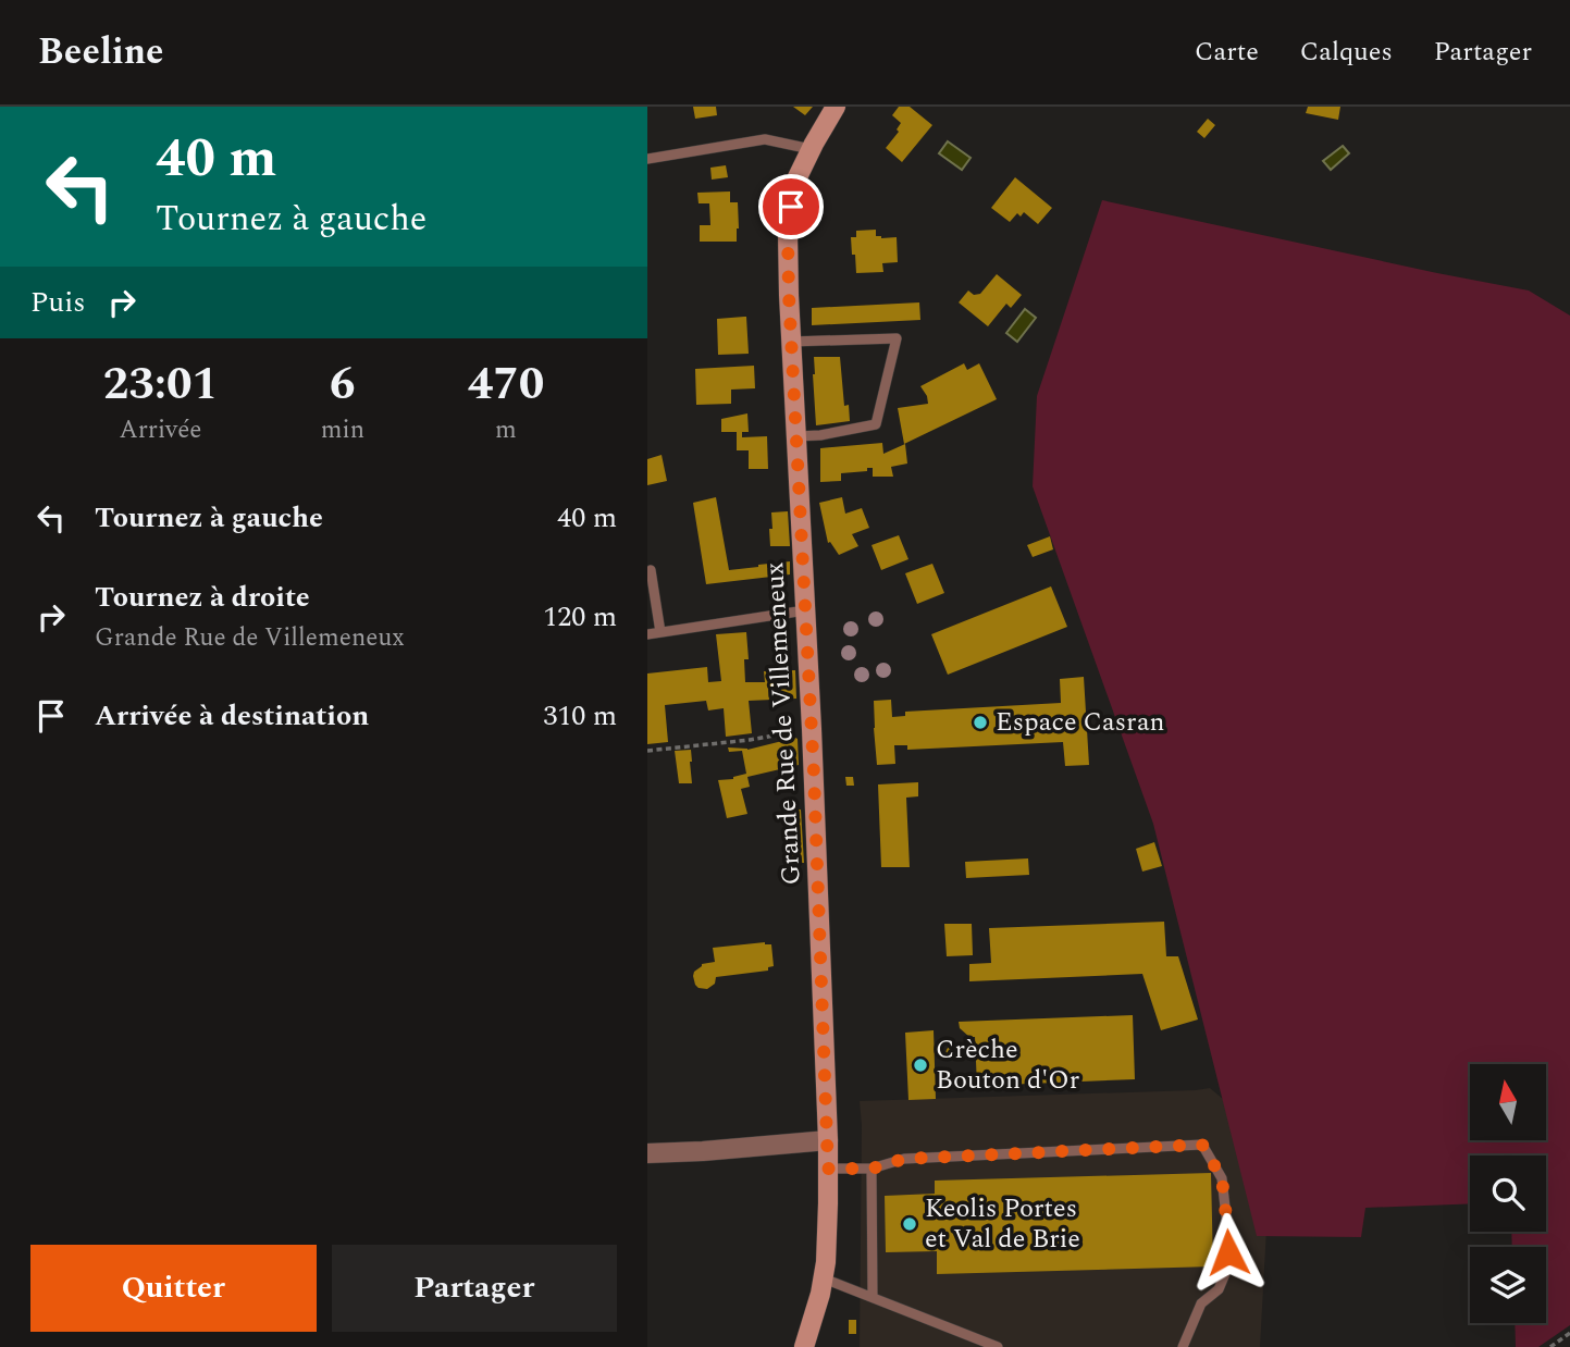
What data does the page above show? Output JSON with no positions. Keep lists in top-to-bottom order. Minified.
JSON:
{"streets":{"main road":["Grande Rue de Villemeneux"]},"places":["Espace Casran","Crèche Bouton d'Or","Keolis Portes et Val de Brie"],"north":"top","page":{"header":"Beeline","nav":["Carte","Calques","Partager"],"turn":["40 m","Tournez à gauche"],"then":"Puis","eta":["23:01","Arrivée","6","min","470","m"],"list":[{"name":"Tournez à gauche","value":"40 m"},{"name":"Tournez à droite","note":"Grande Rue de Villemeneux","value":"120 m"},{"name":"Arrivée à destination","value":"310 m"}],"buttons":["Quitter","Partager"]}}
